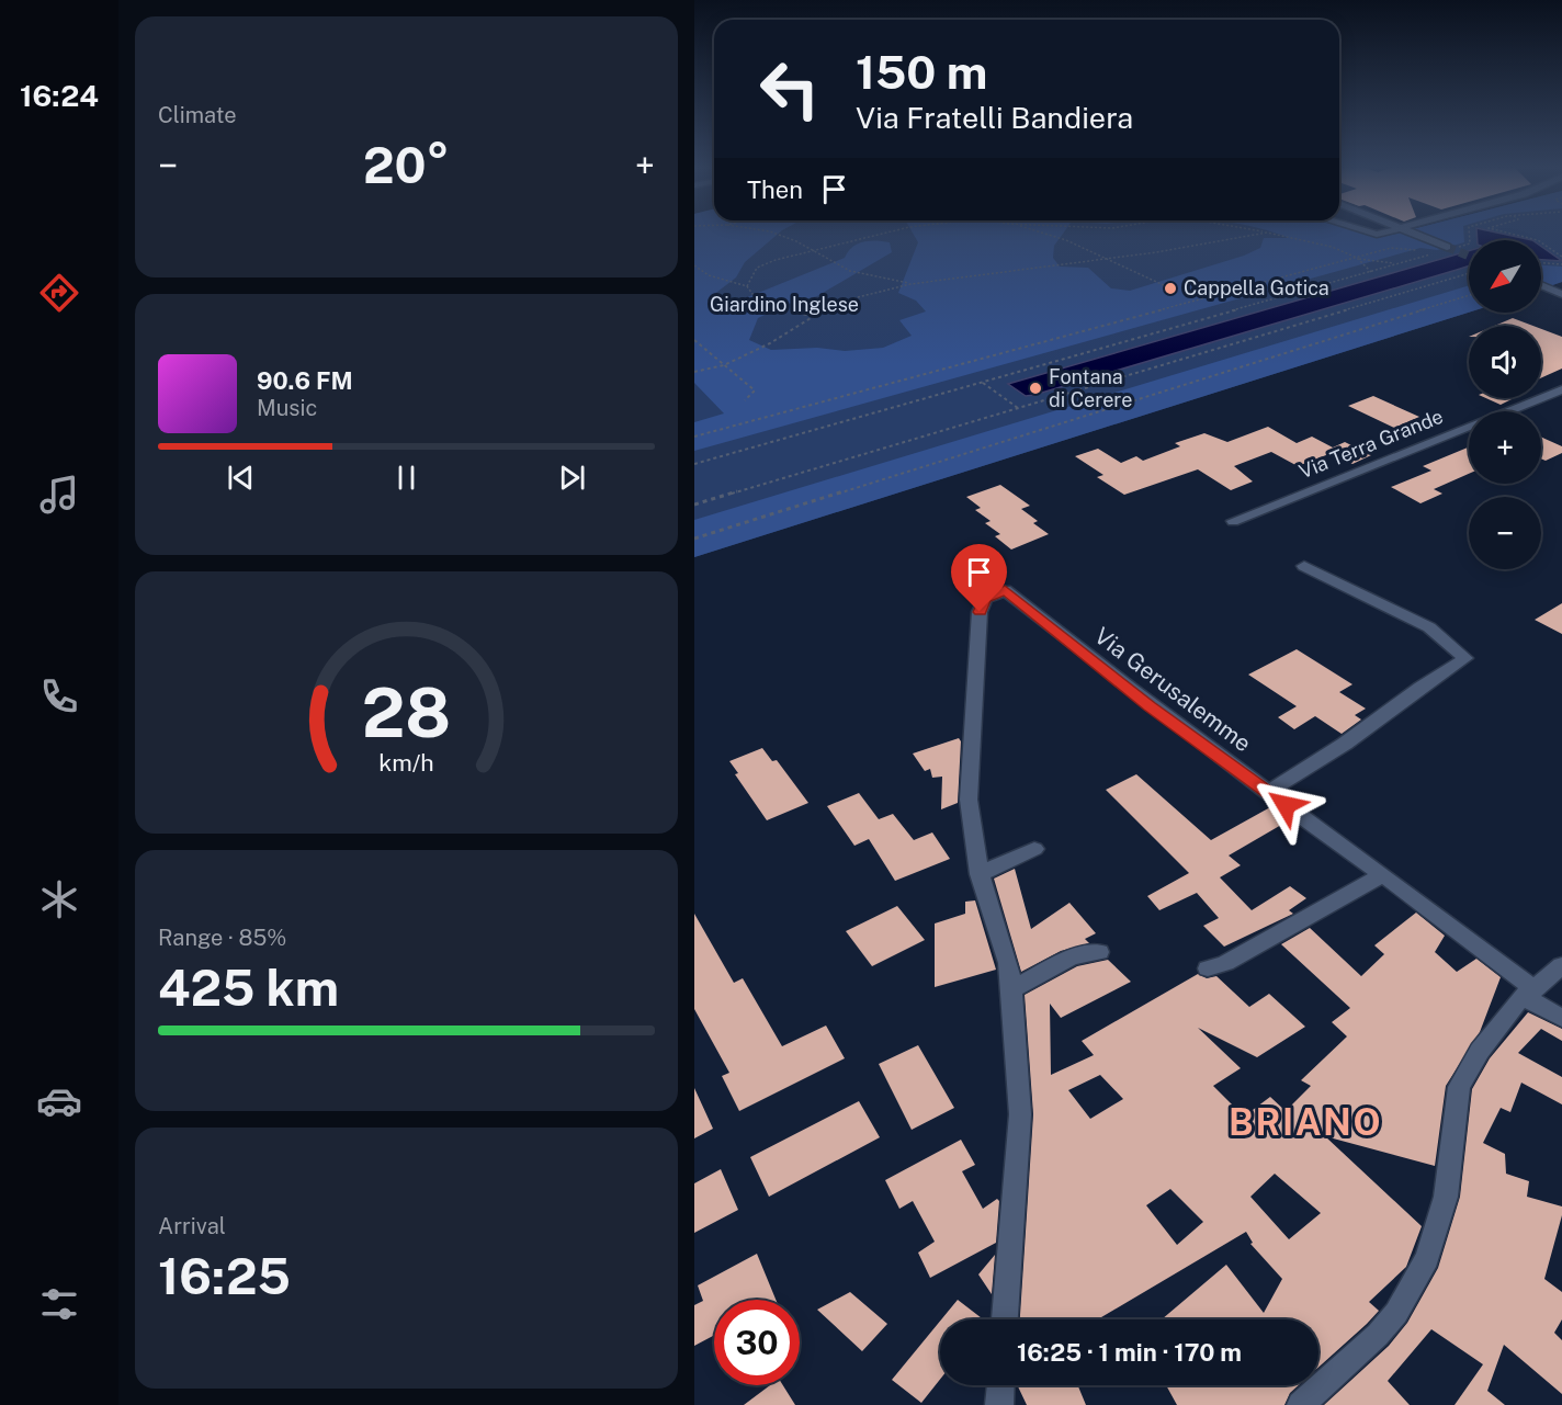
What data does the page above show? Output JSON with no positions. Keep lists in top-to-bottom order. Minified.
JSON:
{"streets":{"street":["Via Terra Grande","Via Gerusalemme"]},"districts":["BRIANO"],"parks":["Giardino Inglese"],"places":["Cappella Gotica","Fontana di Cerere"],"north":"bottom left","page":{"tabs":"16:24","tile":["Climate",["Range · 85%","425 km"],["Arrival","16:25"]],"turn":["150 m","Via Fratelli Bandiera"],"heat":["−","20°","+"],"then":"Then","map_buttons":["+","−"],"song":["90.6 FM","Music"],"limit":"30","trip":"16:25 · 1 min · 170 m","gauge":["28","km/h"]}}
